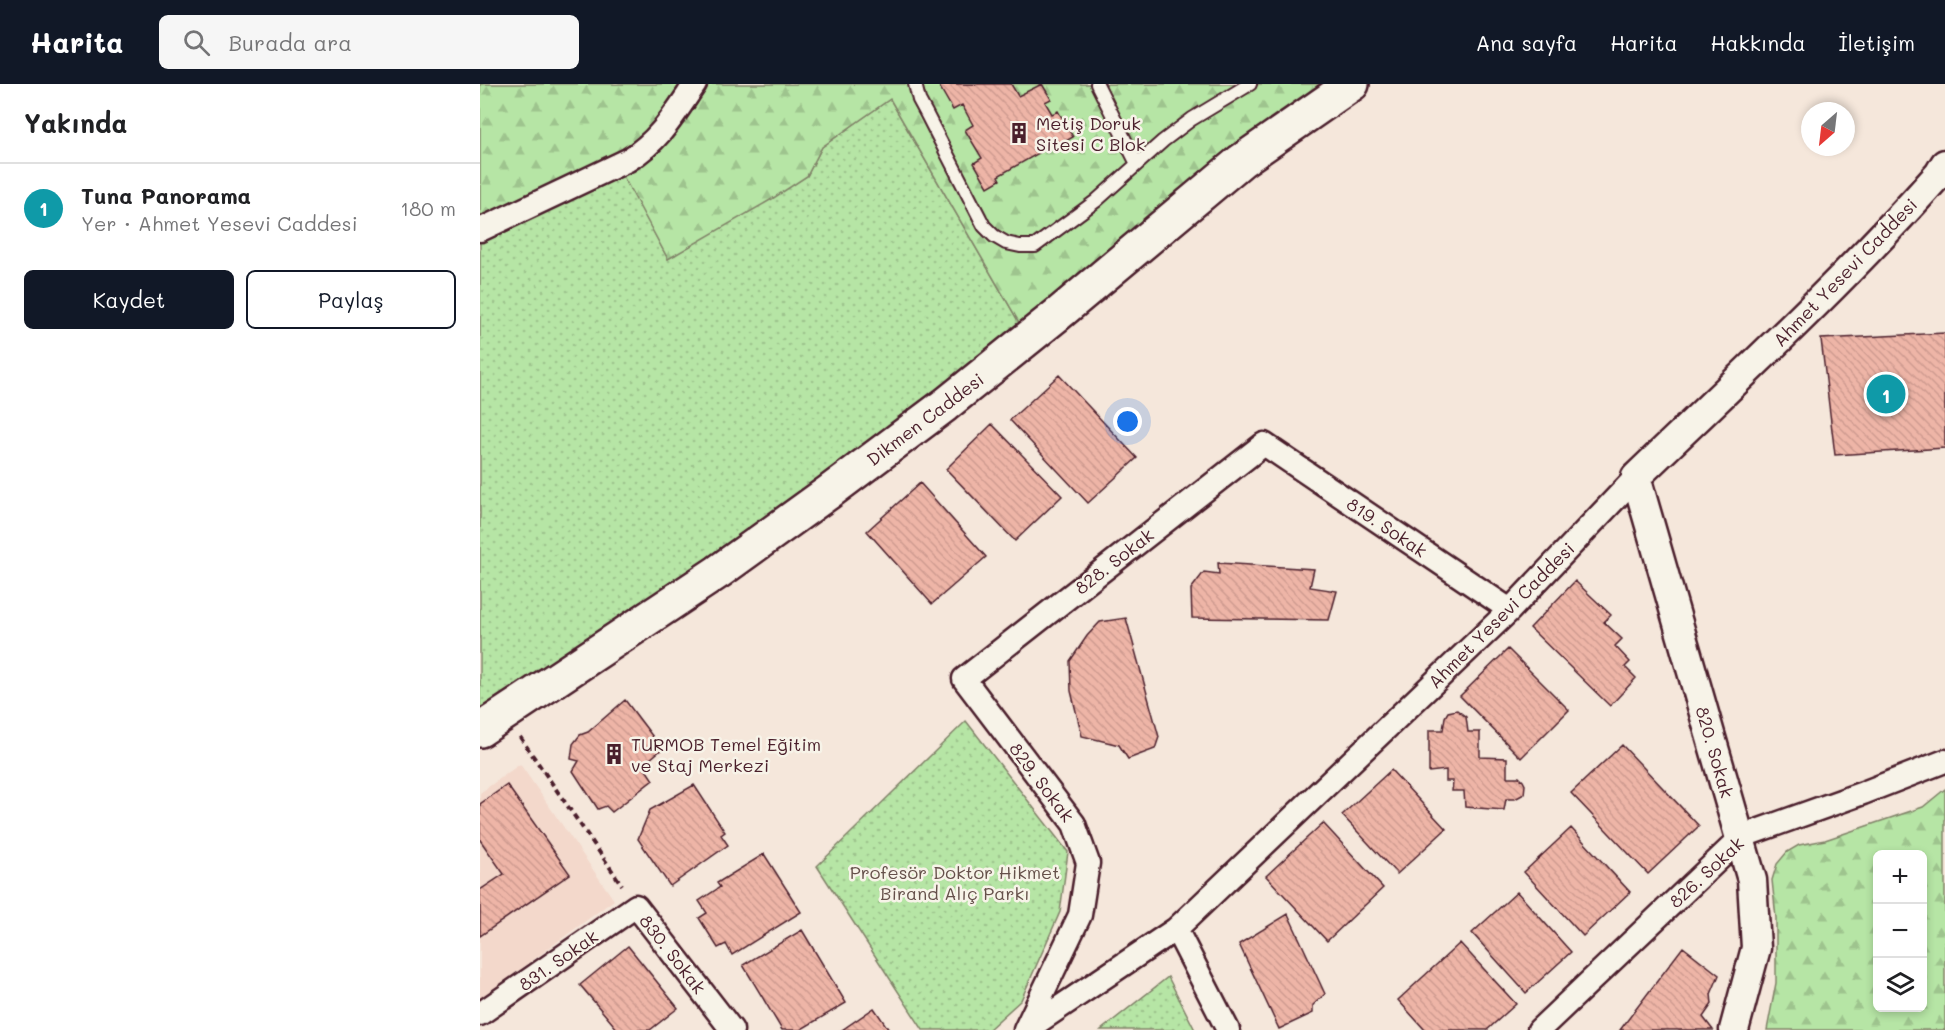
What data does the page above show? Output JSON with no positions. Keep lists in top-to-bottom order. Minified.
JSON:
{"streets":{"main road":["Dikmen Caddesi"],"street":["Ahmet Yesevi Caddesi","819. Sokak","828. Sokak","820. Sokak","829. Sokak","826. Sokak","830. Sokak","831. Sokak"]},"crossings":[["Ahmet Yesevi Caddesi","819. Sokak"],["Ahmet Yesevi Caddesi","820. Sokak"],["Ahmet Yesevi Caddesi","829. Sokak"],["819. Sokak","828. Sokak"],["828. Sokak","829. Sokak"],["820. Sokak","826. Sokak"],["830. Sokak","831. Sokak"]],"parks":["Profesör Doktor Hikmet Birand Alıç Parkı"],"places":{"building":["Metiş Doruk Sitesi C Blok","TURMOB Temel Eğitim ve Staj Merkezi"]},"north":"bottom left","page":{"header":"Harita","search":"Burada ara","nav":["Ana sayfa","Harita","Hakkında","İletişim"],"heading":"Yakında","list":[{"mark":"1","name":"Tuna Panorama","note":"Yer · Ahmet Yesevi Caddesi","value":"180 m"}],"buttons":["Kaydet","Paylaş"],"pins":"1","map_buttons":["+","−"]}}
